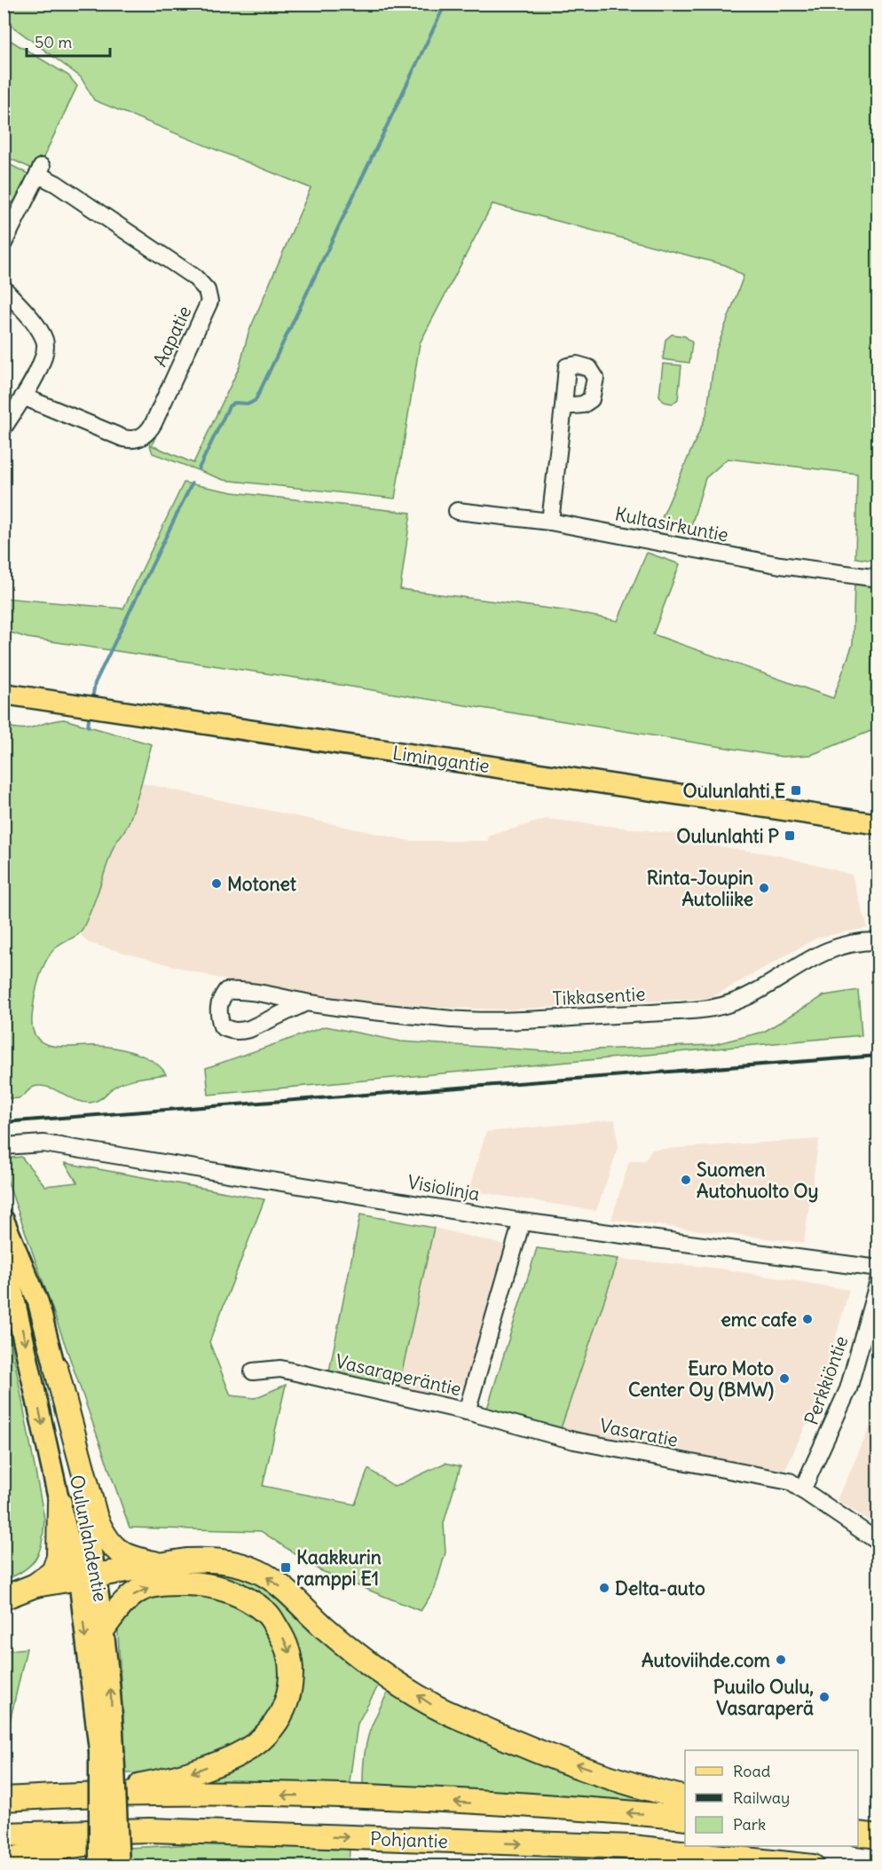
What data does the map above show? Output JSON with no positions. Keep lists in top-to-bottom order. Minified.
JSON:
{"streets":{"highway":["Pohjantie"],"main road":["Limingantie","Oulunlahdentie"],"street":["Aapatie","Kultasirkuntie","Tikkasentie","Visiolinja","Vasaraperäntie","Perkkiöntie","Vasaratie"]},"crossings":[["Visiolinja","Vasaraperäntie"],["Vasaraperäntie","Vasaratie"],["Perkkiöntie","Vasaratie"]],"places":{"transit":["Oulunlahti E","Oulunlahti P","Kaakkurin ramppi E1"],"other":["Motonet","Rinta-Joupin Autoliike","Suomen Autohuolto Oy","emc cafe","Euro Moto Center Oy (BMW)","Delta-auto","Autoviihde.com","Puuilo Oulu, Vasaraperä"]},"legend":["Road","Railway","Park"],"scale_bar":"50 m"}
